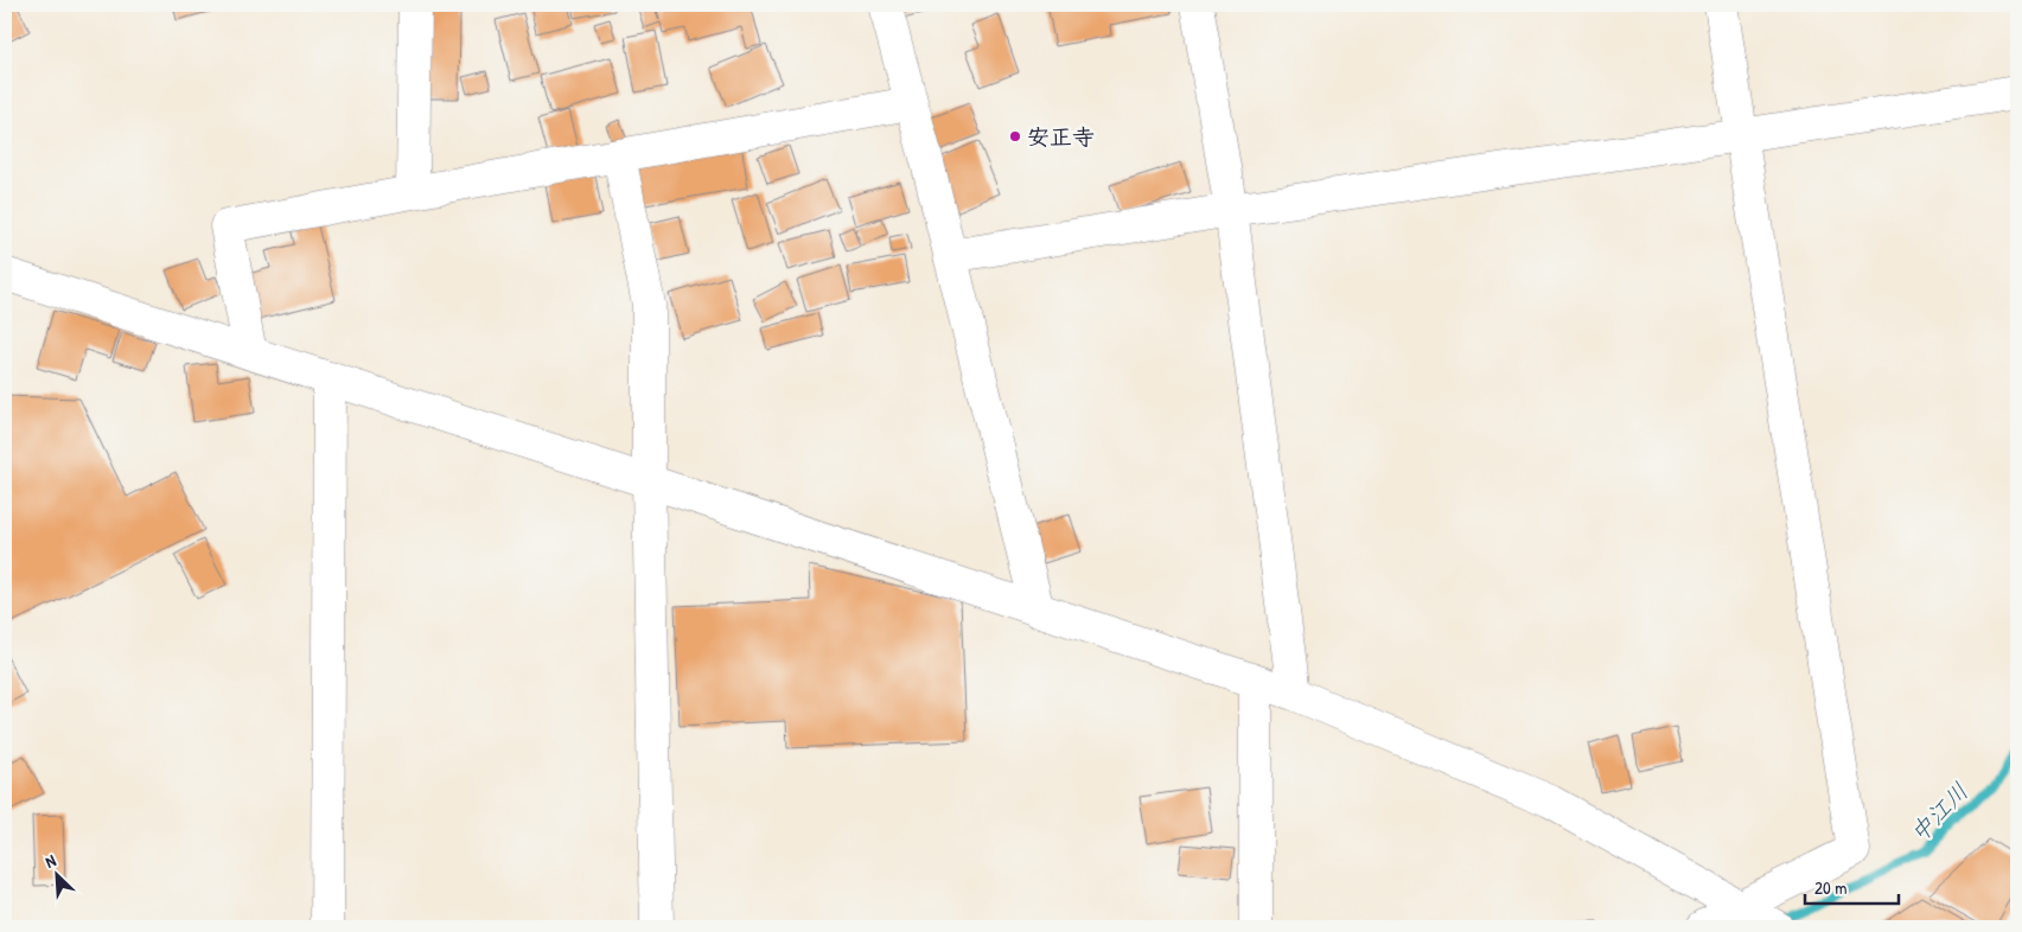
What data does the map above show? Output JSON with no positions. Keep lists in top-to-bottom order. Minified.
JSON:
{"water":["中江川"],"places":["安正寺"],"scale_bar":"20 m","north":"top left"}
